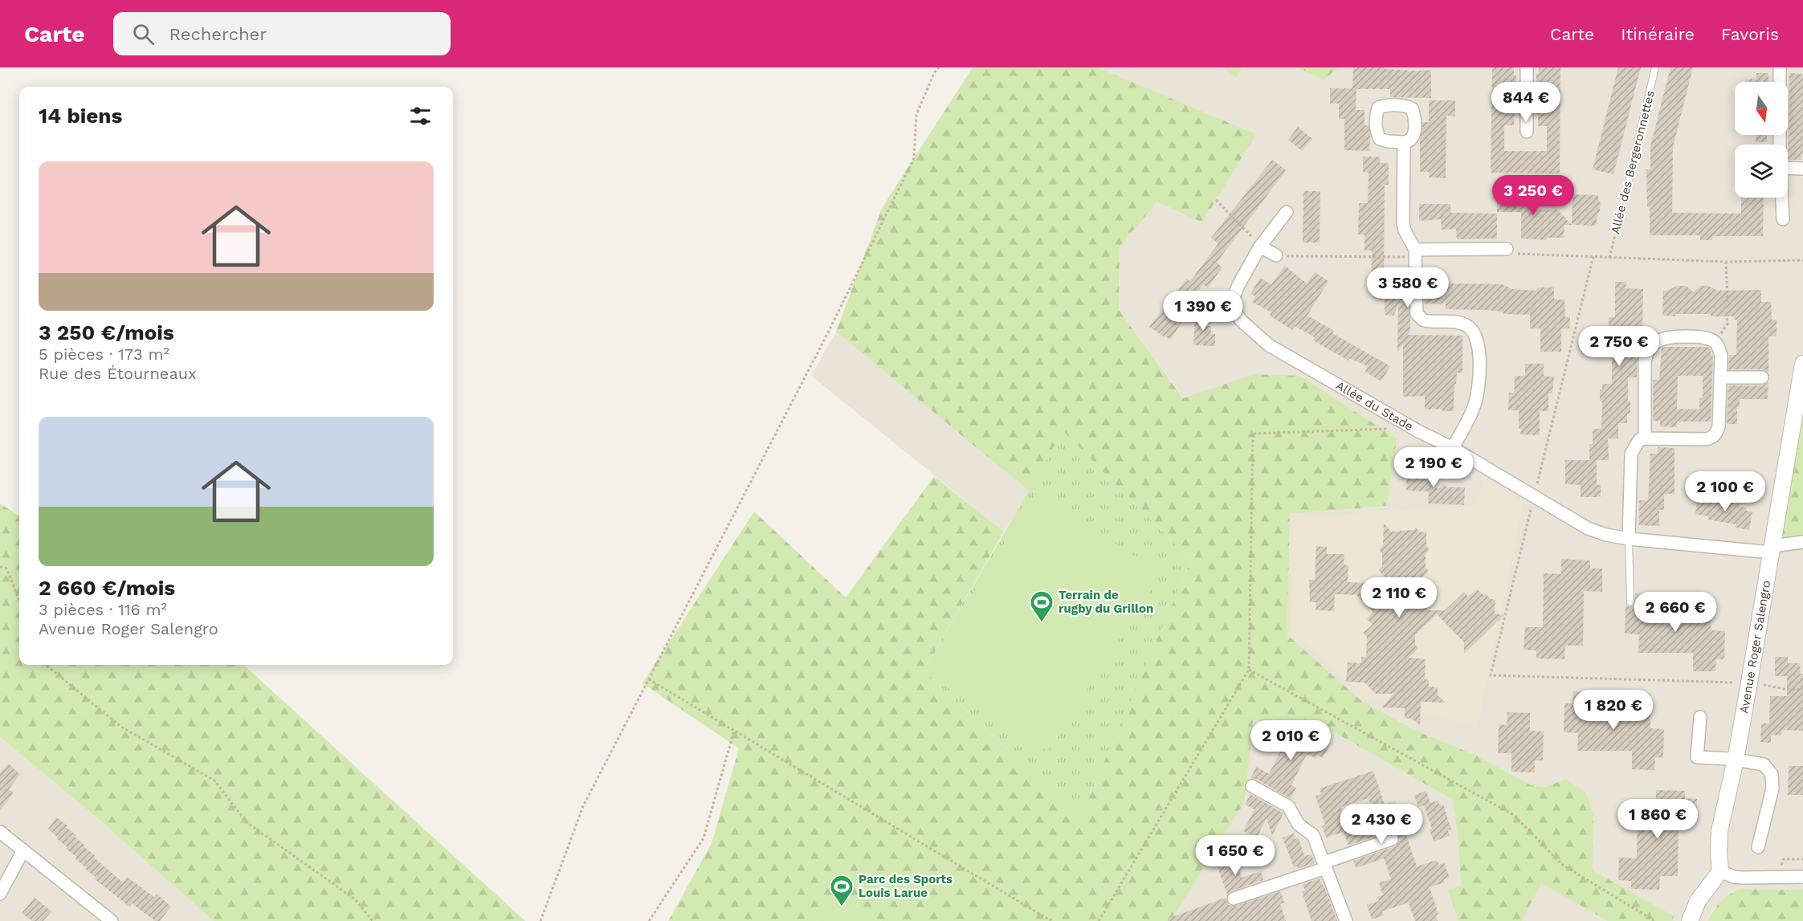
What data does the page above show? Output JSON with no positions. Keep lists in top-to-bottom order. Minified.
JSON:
{"streets":{"street":["Allée du Stade","Avenue Roger Salengro"],"lane":["Allée des Bergeronnettes"]},"crossings":[["Allée du Stade","Avenue Roger Salengro"]],"places":{"sports":["Terrain de rugby du Grillon","Parc des Sports Louis Larue"]},"north":"bottom","page":{"header":"Carte","search":"Rechercher","nav":["Carte","Itinéraire","Favoris"],"price":["844 €","3 250 €","3 580 €","1 390 €","2 750 €","2 190 €","2 100 €","2 110 €","2 660 €","1 820 €","2 010 €","1 860 €","2 430 €","1 650 €"],"heading":"14 biens","list":[{"name":"3 250 €/mois","note":"5 pièces · 173 m² · Rue des Étourneaux"},{"name":"2 660 €/mois","note":"3 pièces · 116 m² · Avenue Roger Salengro"}]}}
